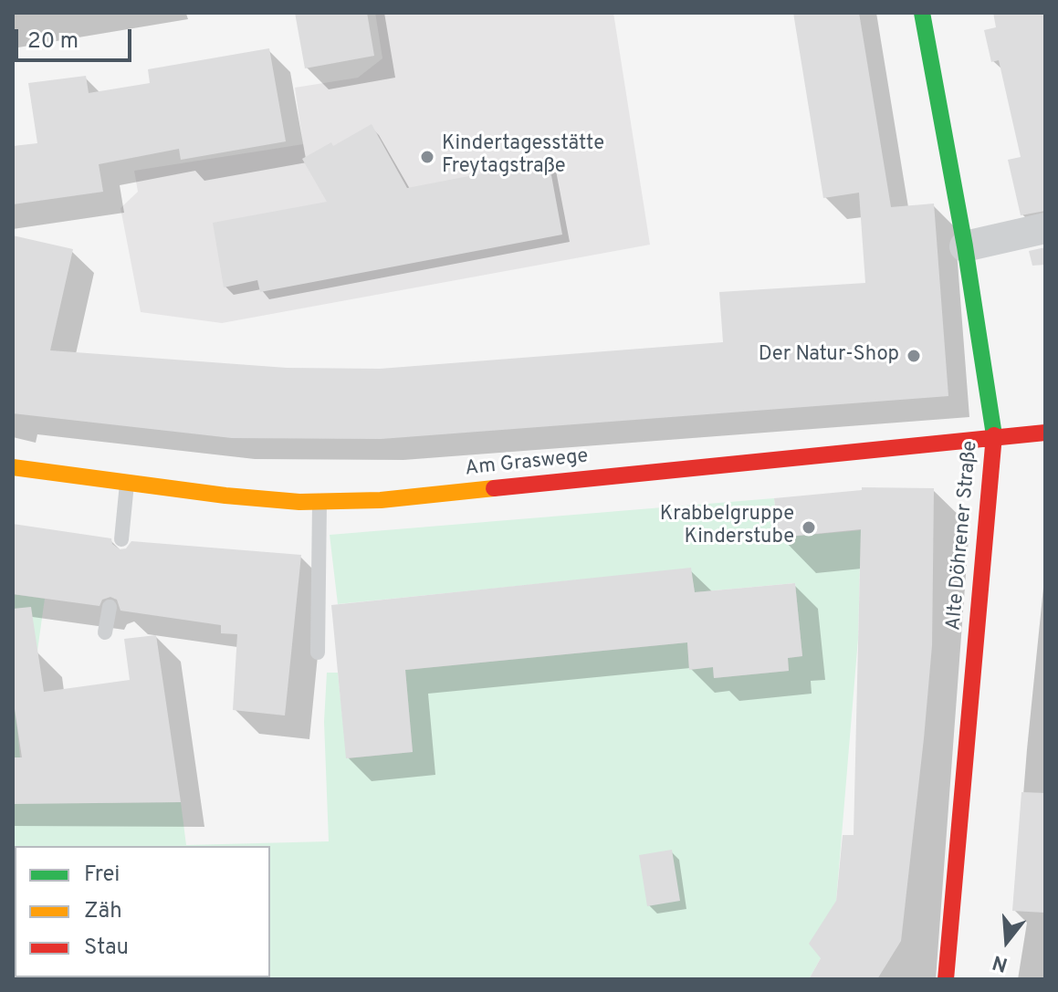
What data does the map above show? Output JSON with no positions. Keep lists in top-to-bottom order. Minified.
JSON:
{"streets":{"street":["Am Graswege","Alte Döhrener Straße"]},"crossings":[["Am Graswege","Alte Döhrener Straße"]],"places":["Kindertagesstätte Freytagstraße","Der Natur-Shop","Krabbelgruppe Kinderstube"],"legend":["Frei","Zäh","Stau"],"scale_bar":"20 m","north":"bottom"}
